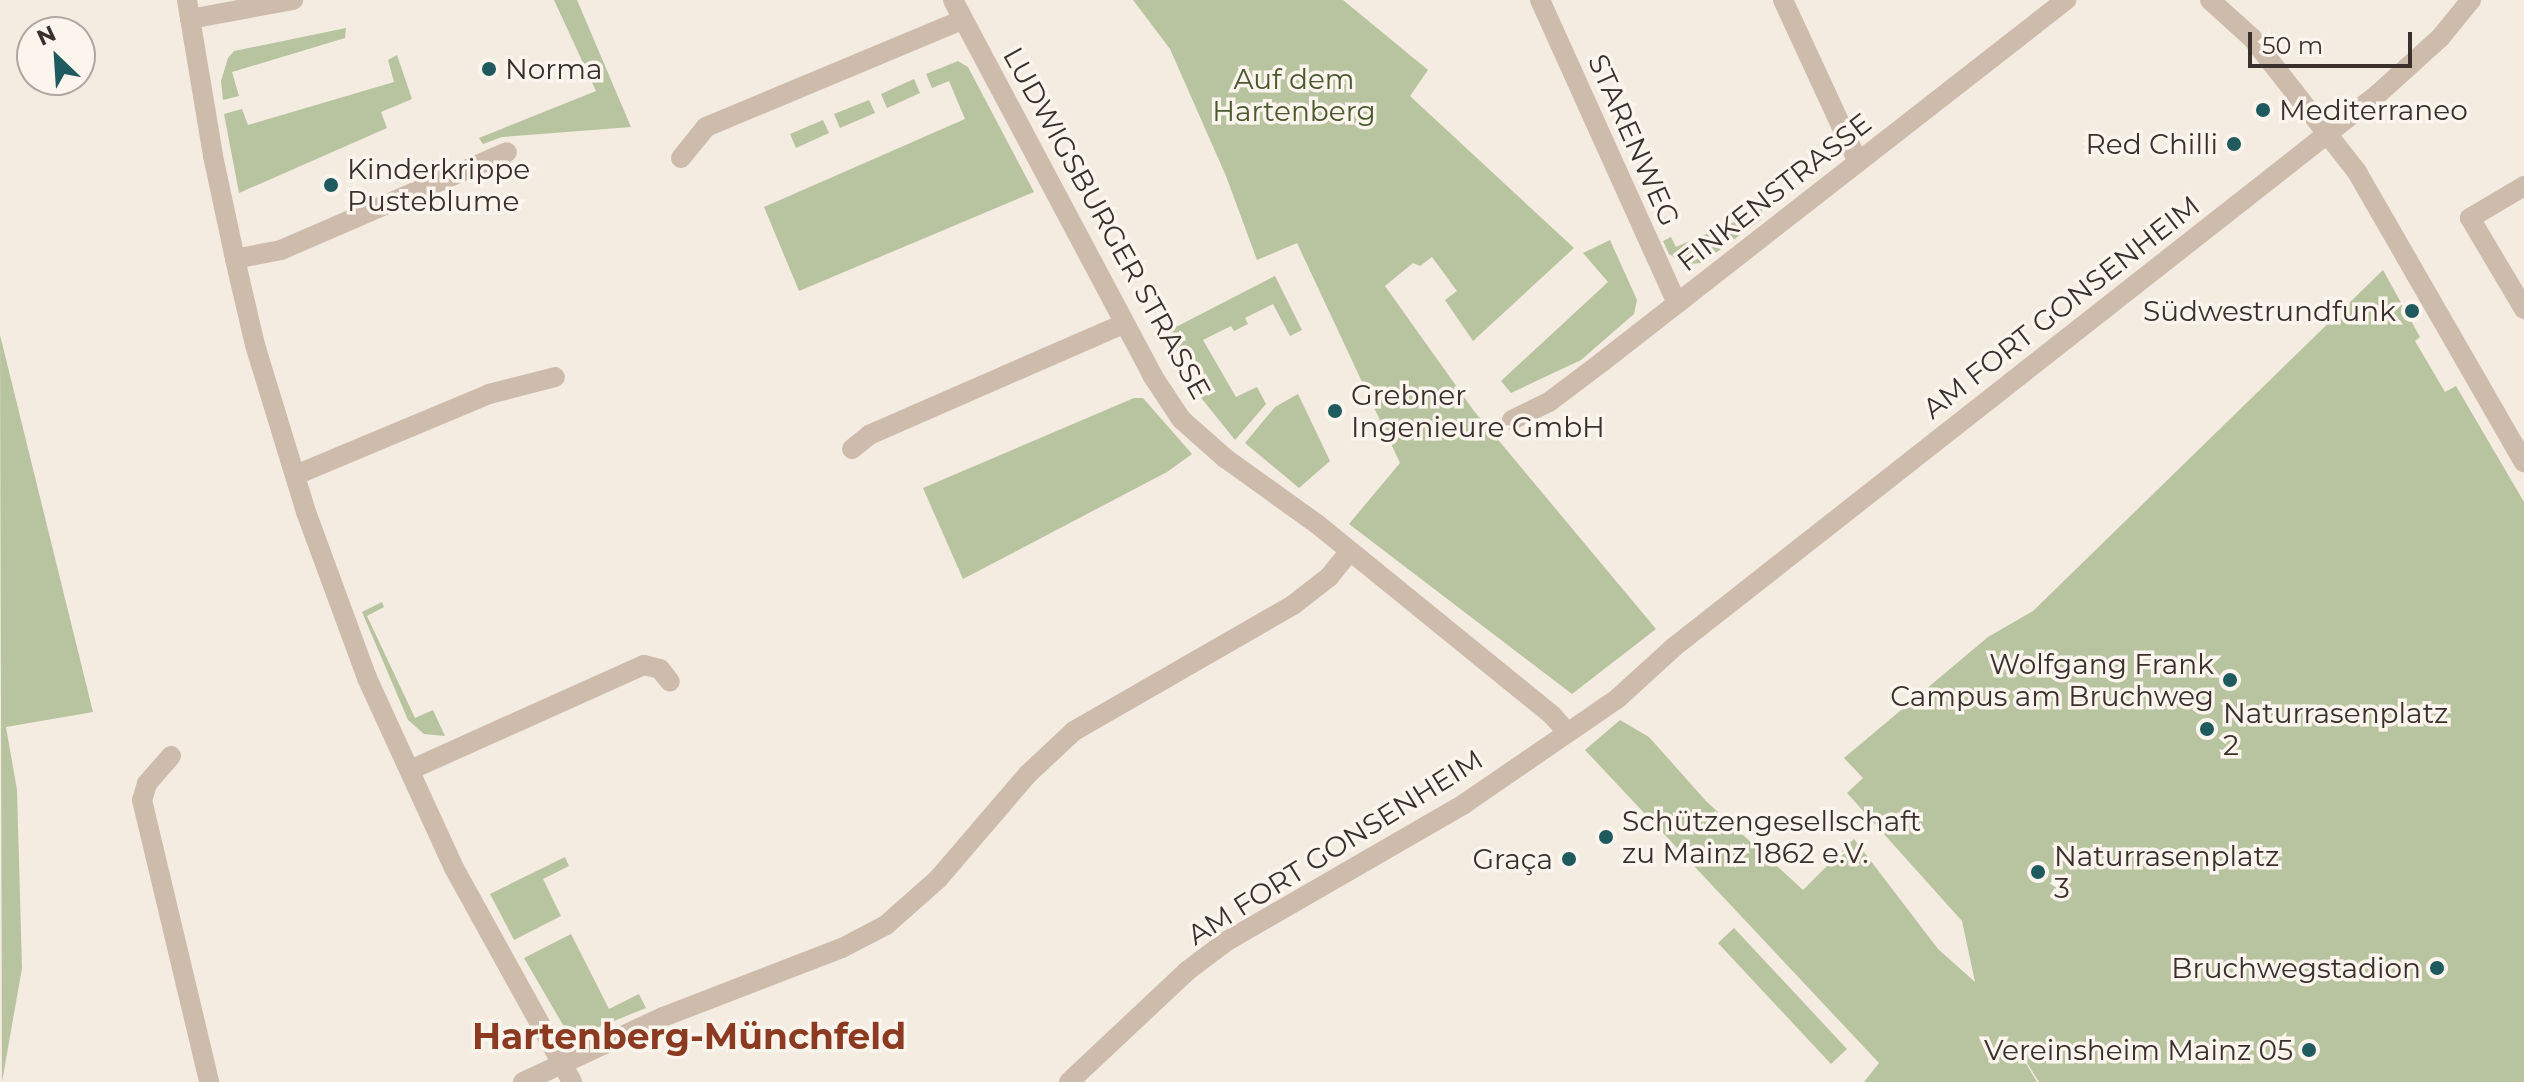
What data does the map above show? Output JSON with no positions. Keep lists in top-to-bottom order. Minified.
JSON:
{"streets":{"street":["STARENWEG","FINKENSTRASSE","LUDWIGSBURGER STRASSE","AM FORT GONSENHEIM"]},"crossings":[["STARENWEG","FINKENSTRASSE"],["LUDWIGSBURGER STRASSE","AM FORT GONSENHEIM"]],"districts":["Hartenberg-Münchfeld"],"parks":["Auf dem Hartenberg"],"places":["Norma","Mediterraneo","Red Chilli","Kinderkrippe Pusteblume","Südwestrundfunk","Grebner Ingenieure GmbH","Wolfgang Frank Campus am Bruchweg","Naturrasenplatz 2","Schützengesellschaft zu Mainz 1862 e.V.","Graça","Naturrasenplatz 3","Bruchwegstadion","Vereinsheim Mainz 05"],"scale_bar":"50 m","north":"top left"}
